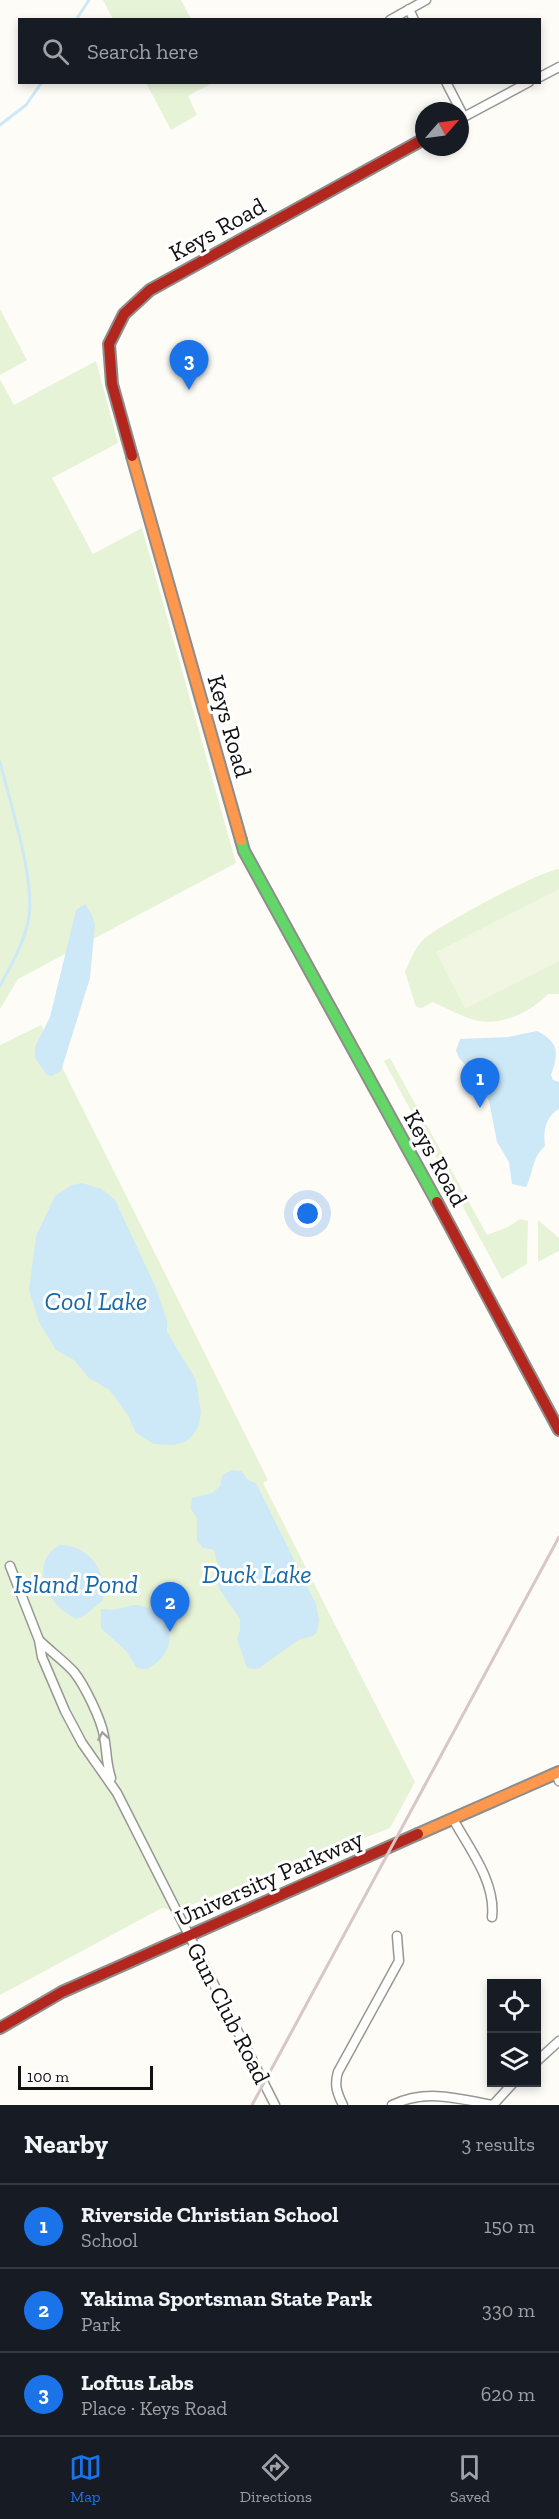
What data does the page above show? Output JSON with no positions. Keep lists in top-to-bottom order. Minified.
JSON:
{"streets":{"street":["Keys Road","University Parkway","Gun Club Road"]},"crossings":[["University Parkway","Gun Club Road"]],"water":["Cool Lake","Duck Lake","Island Pond"],"scale_bar":"100 m","north":"top right","page":{"search":"Search here","pins":["3","1","2"],"scale":"100 m","heading":["Nearby","3 results"],"list":[{"mark":"1","name":"Riverside Christian School","note":"School","value":"150 m"},{"mark":"2","name":"Yakima Sportsman State Park","note":"Park","value":"330 m"},{"mark":"3","name":"Loftus Labs","note":"Place · Keys Road","value":"620 m"}],"nav":["Map","Directions","Saved"]}}
